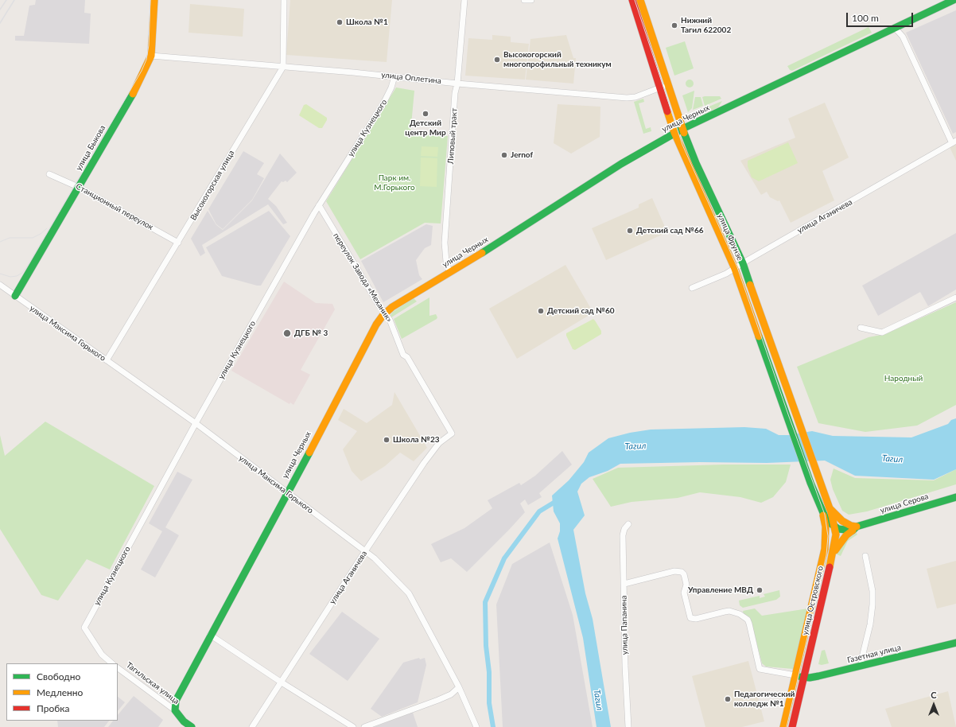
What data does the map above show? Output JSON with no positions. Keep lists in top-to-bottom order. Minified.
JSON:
{"streets":{"main road":["улица Черных","улица Быкова","улица Фрунзе","улица Серова","улица Островского","Газетная улица","Тагильская улица"],"street":["улица Оплетина","улица Кузнецкого","Липовый тракт","Высокогорская улица","Станционный переулок","улица Аганичева","переулок Завода «Механик»","улица Максима Горького","улица Папанина"]},"crossings":[["улица Оплетина","улица Кузнецкого"],["улица Оплетина","Липовый тракт"],["улица Оплетина","улица Быкова"],["улица Оплетина","Высокогорская улица"],["улица Оплетина","улица Фрунзе"],["улица Черных","Липовый тракт"],["улица Черных","улица Фрунзе"],["улица Черных","переулок Завода «Механик»"],["улица Черных","улица Максима Горького"],["улица Черных","Тагильская улица"],["улица Кузнецкого","переулок Завода «Механик»"],["улица Кузнецкого","улица Максима Горького"],["улица Быкова","Станционный переулок"],["улица Быкова","улица Максима Горького"],["Высокогорская улица","Станционный переулок"],["Высокогорская улица","улица Максима Горького"],["улица Аганичева","улица Фрунзе"],["улица Аганичева","переулок Завода «Механик»"],["улица Аганичева","улица Максима Горького"],["улица Фрунзе","улица Островского"],["улица Серова","улица Островского"],["улица Островского","Газетная улица"]],"water":["Тагил"],"parks":["Парк им. М.Горького","Народный"],"places":["Школа №1","Нижний Тагил 622002","Высокогорский многопрофильный техникум","Детский центр Мир","Jernof","Детский сад №66","Детский сад №60","ДГБ № 3","Школа №23","Управление МВД","Педагогический колледж №1"],"legend":["Свободно","Медленно","Пробка"],"scale_bar":"100 m","north":"top"}
